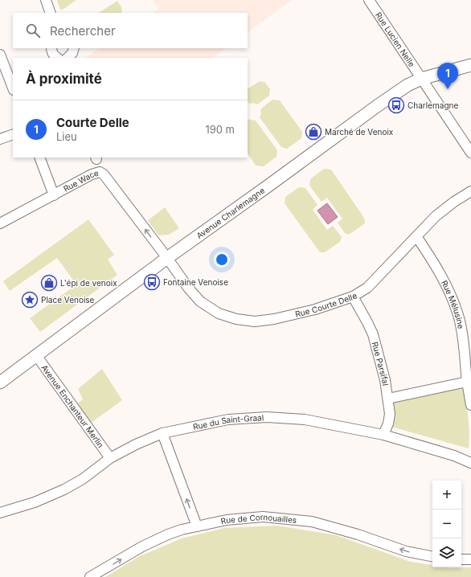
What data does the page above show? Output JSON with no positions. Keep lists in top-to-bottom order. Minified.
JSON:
{"streets":{"street":["Rue Lucien Nelle","Rue Wace","Avenue Charlemagne","Rue Courte Delle","Rue Mélusine","Rue Parsifal","Avenue Enchanteur Merlin","Rue du Saint-Graal","Rue de Cornouailles"]},"crossings":[["Rue Lucien Nelle","Avenue Charlemagne"],["Rue Wace","Avenue Charlemagne"],["Rue Wace","Rue Courte Delle"],["Avenue Charlemagne","Rue Courte Delle"],["Avenue Charlemagne","Avenue Enchanteur Merlin"],["Rue Courte Delle","Rue Mélusine"],["Rue Courte Delle","Rue Parsifal"],["Rue Parsifal","Rue du Saint-Graal"],["Avenue Enchanteur Merlin","Rue du Saint-Graal"]],"one_way":["Rue Wace"],"places":{"bus stop":["Charlemagne","Fontaine Venoise"],"shop":["Marché de Venoix","L'épi de venoix"],"place":["Place Venoise"]},"page":{"search":"Rechercher","heading":"À proximité","pins":"1","list":[{"mark":"1","name":"Courte Delle","note":"Lieu","value":"190 m"}],"map_buttons":["+","−"]}}
